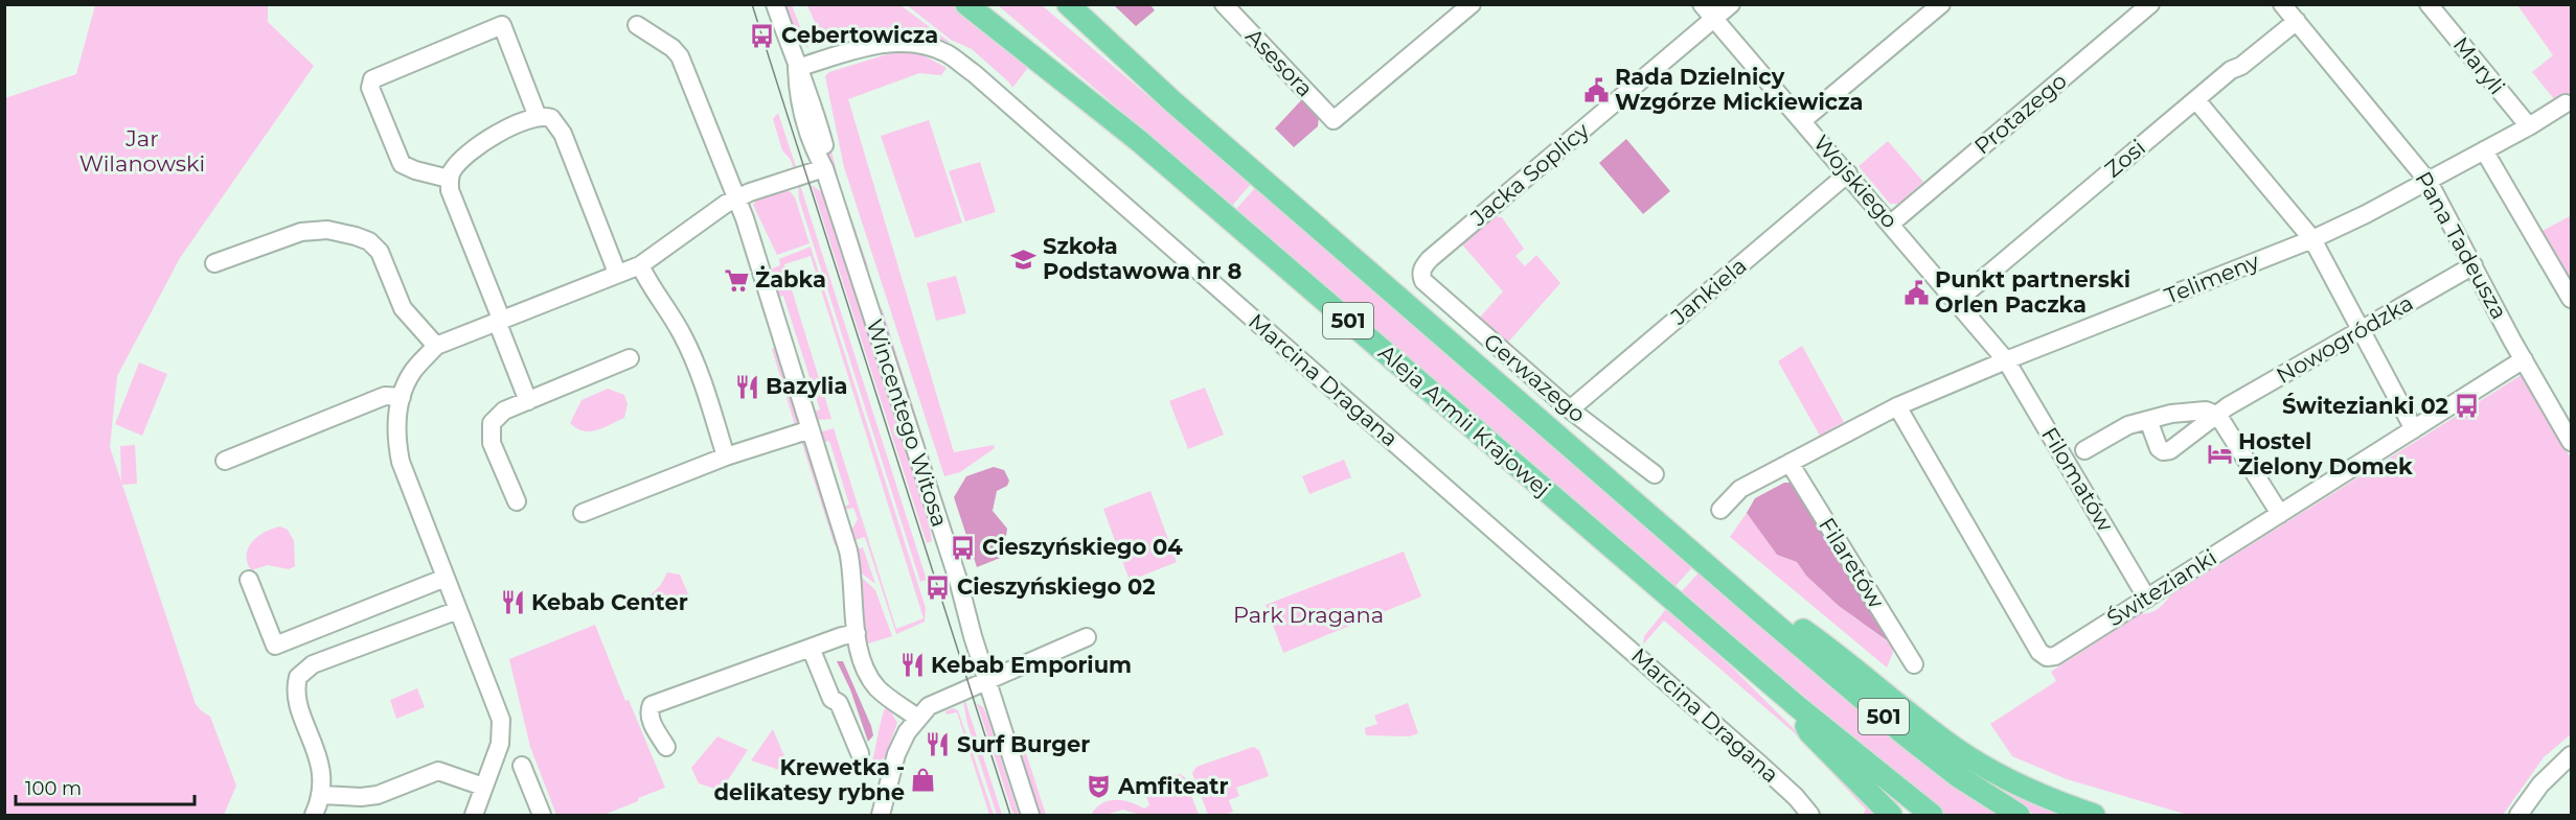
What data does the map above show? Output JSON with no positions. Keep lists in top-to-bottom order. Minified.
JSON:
{"streets":{"main road":["501","Aleja Armii Krajowej"],"street":["Asesora","Maryli","Protazego","Zosi","Jacka Soplicy","Wojskiego","Pana Tadeusza","Telimeny","Jankiela","Nowogródzka","Gerwazego","Marcina Dragana","Wincentego Witosa","Filomatów","Filaretów","Świtezianki"]},"crossings":[["Maryli","Telimeny"],["Protazego","Wojskiego"],["Zosi","Wojskiego"],["Zosi","Pana Tadeusza"],["Jacka Soplicy","Wojskiego"],["Jacka Soplicy","Gerwazego"],["Wojskiego","Telimeny"],["Wojskiego","Jankiela"],["Wojskiego","Filomatów"],["Pana Tadeusza","Telimeny"],["Pana Tadeusza","Nowogródzka"],["Pana Tadeusza","Świtezianki"],["Telimeny","Filomatów"],["Telimeny","Filaretów"],["Telimeny","Świtezianki"],["Jankiela","Gerwazego"],["Marcina Dragana","Wincentego Witosa"],["Filomatów","Świtezianki"]],"parks":["Jar Wilanowski","Park Dragana"],"places":{"bus stop":["Cebertowicza","Świtezianki 02","Cieszyńskiego 04","Cieszyńskiego 02"],"public building":["Rada Dzielnicy Wzgórze Mickiewicza","Punkt partnerski Orlen Paczka"],"school or university":["Szkoła Podstawowa nr 8"],"supermarket":["Żabka"],"restaurant":["Bazylia","Kebab Center","Kebab Emporium","Surf Burger"],"hotel":["Hostel Zielony Domek"],"shop":["Krewetka - delikatesy rybne"],"theatre":["Amfiteatr"]},"scale_bar":"100 m"}
